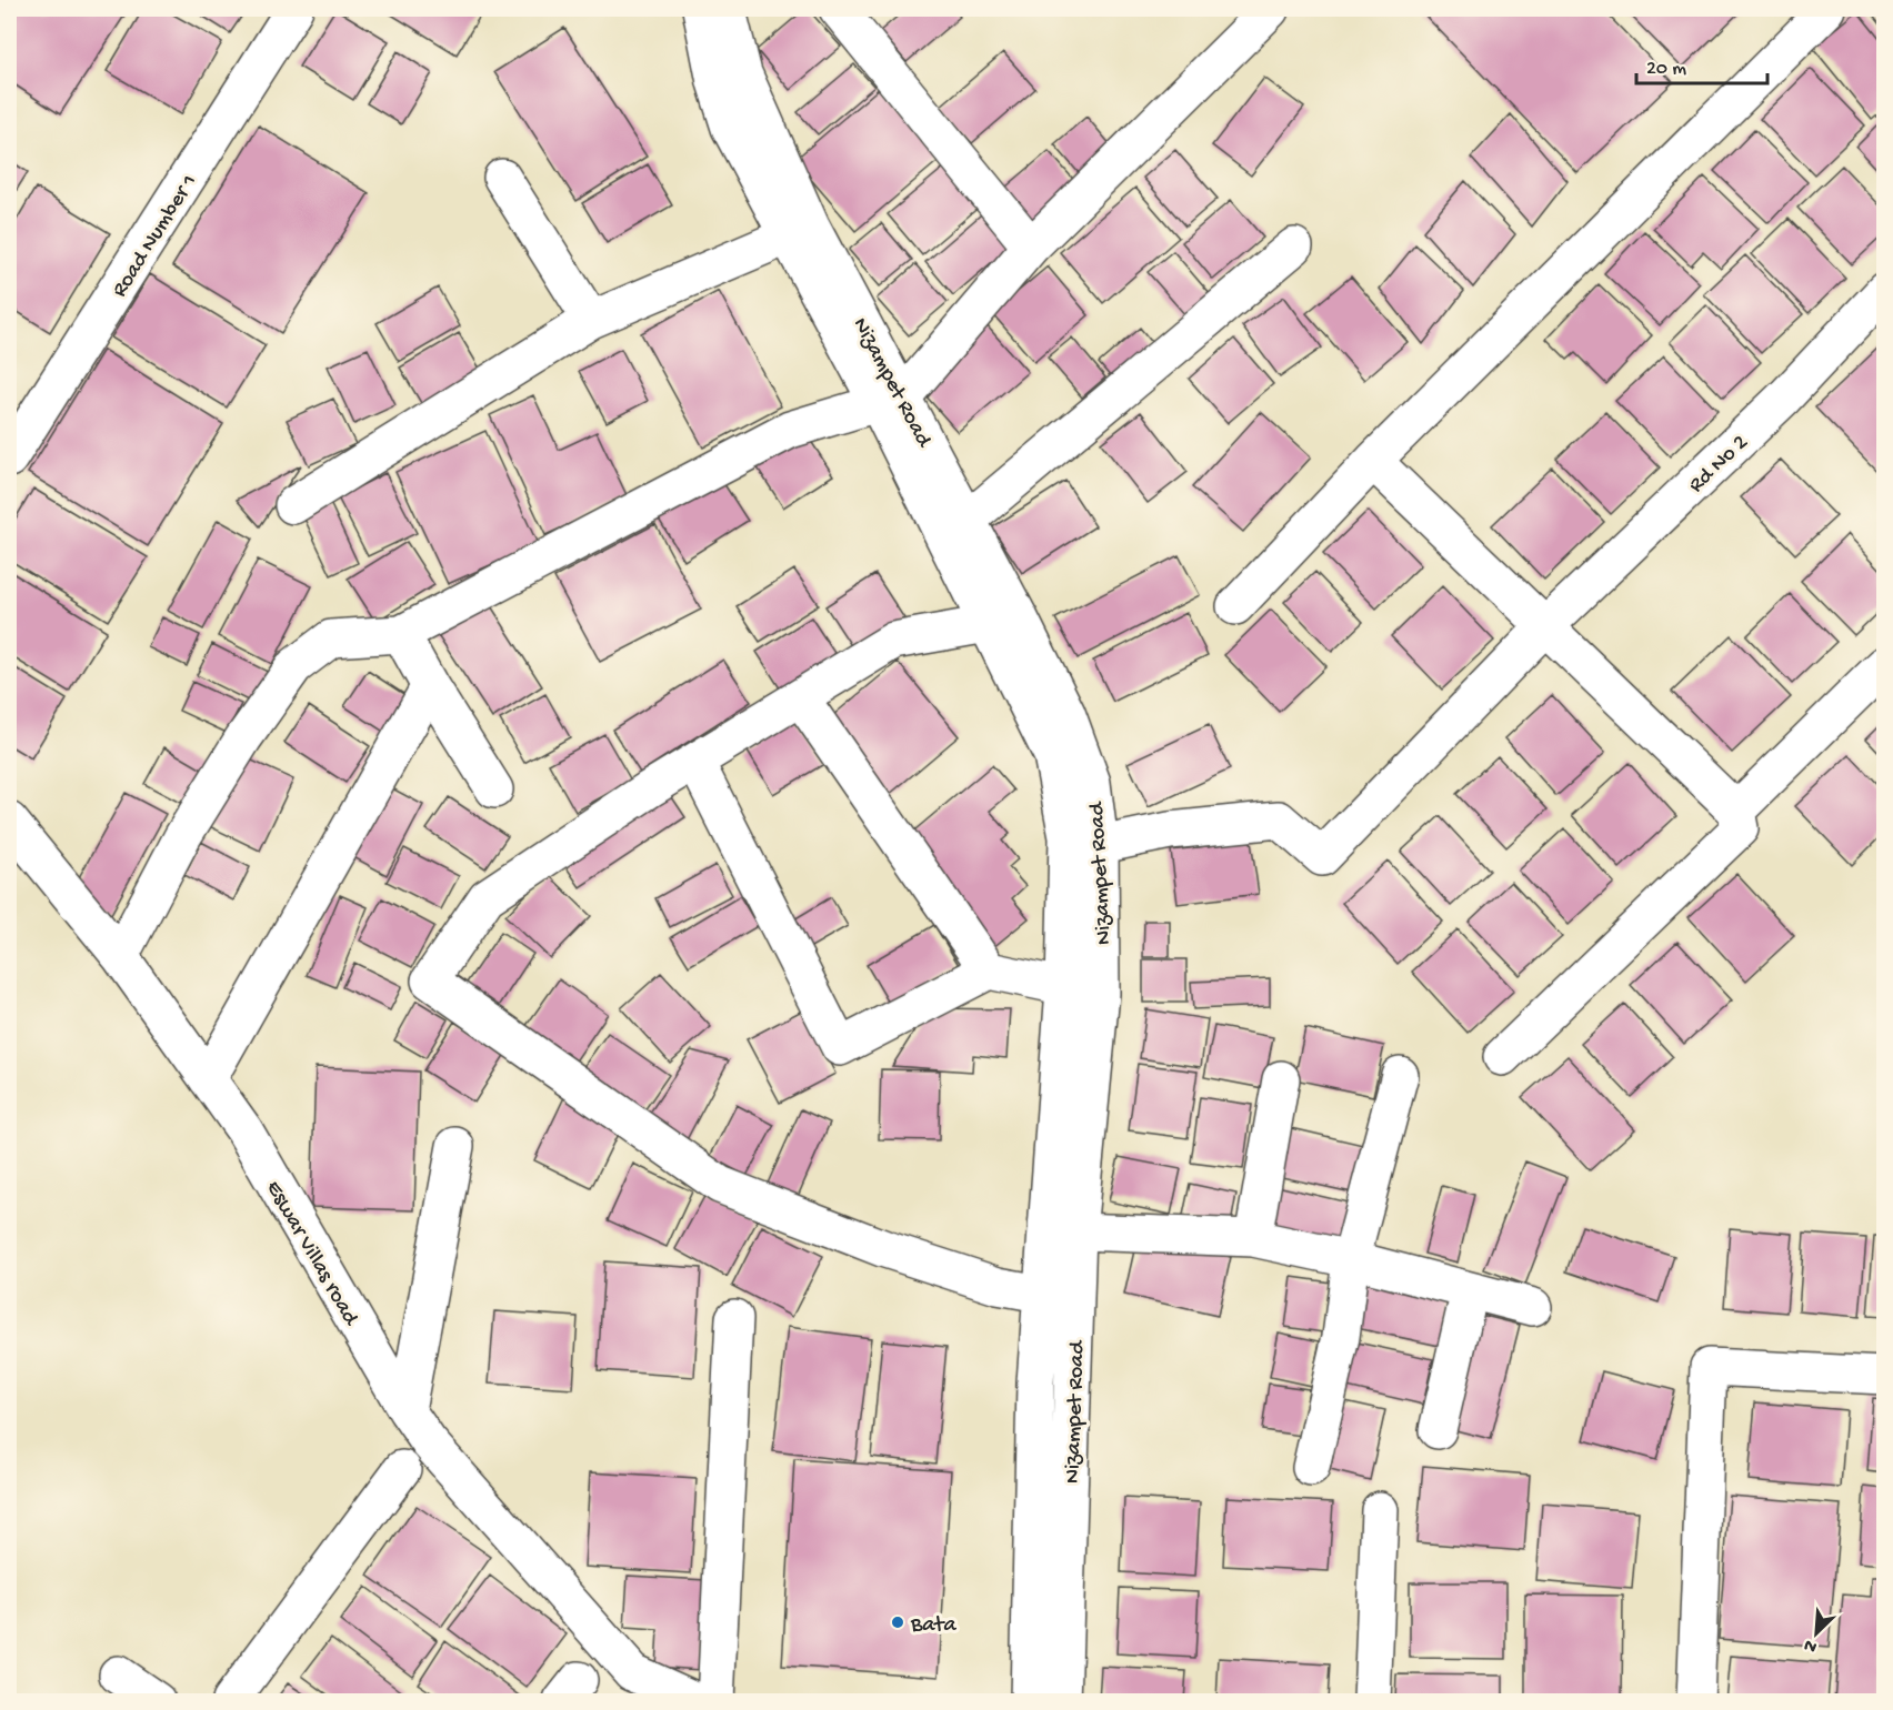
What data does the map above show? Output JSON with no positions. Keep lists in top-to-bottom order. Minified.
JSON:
{"streets":{"street":["Road Number 1","Nizampet Road","Rd No 2","Eswar Villas road"]},"crossings":[["Nizampet Road","Rd No 2"]],"places":["Bata"],"scale_bar":"20 m","north":"bottom left"}
